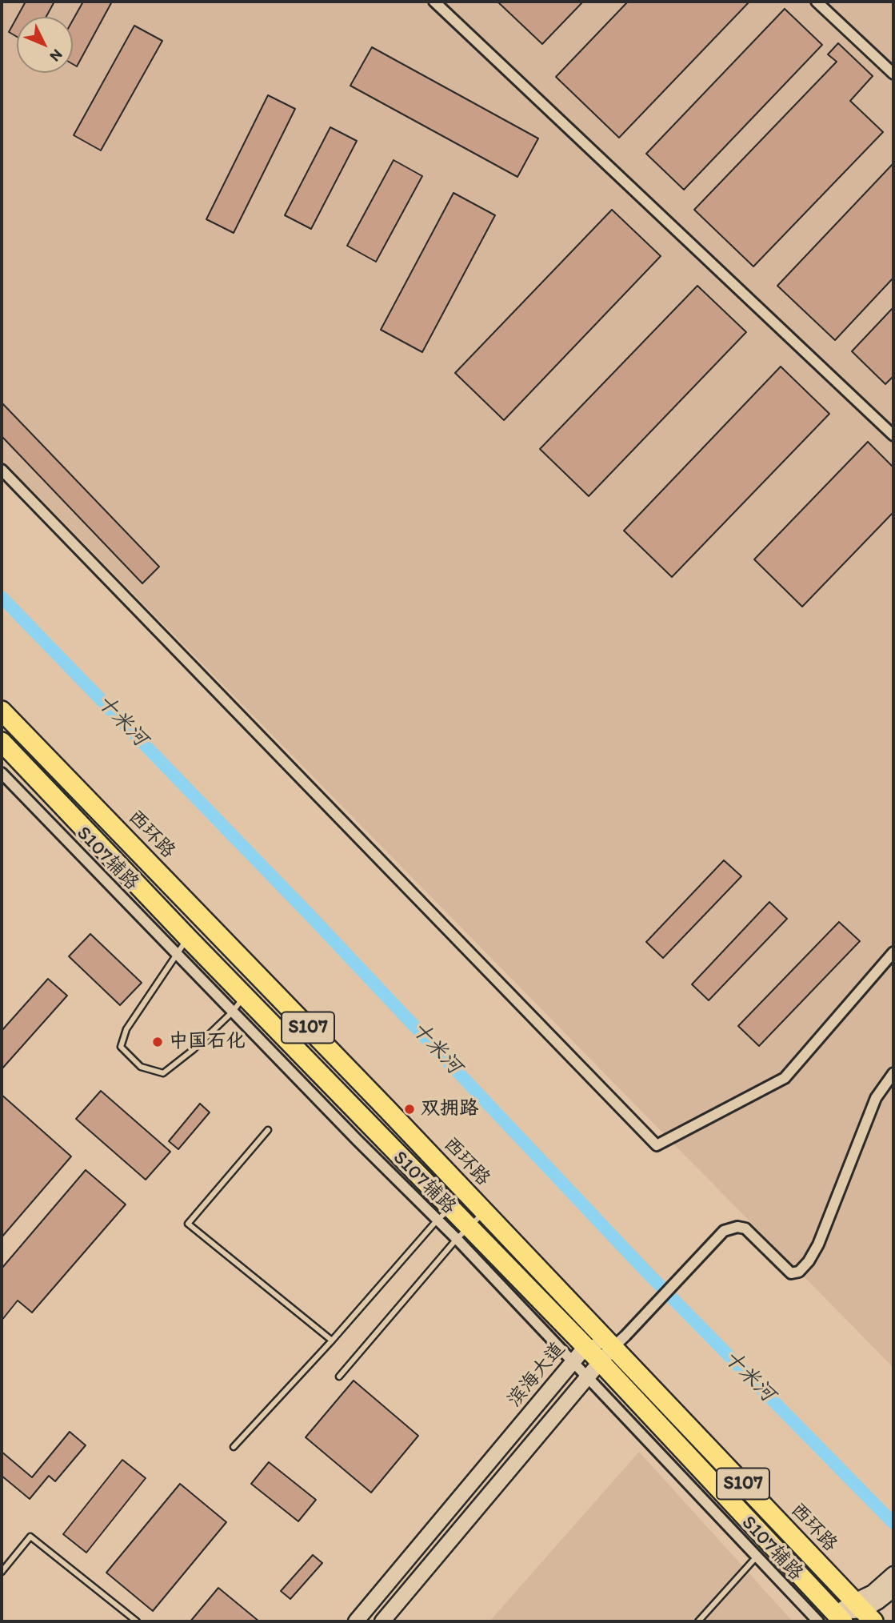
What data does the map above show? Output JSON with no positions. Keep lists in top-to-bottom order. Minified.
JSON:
{"streets":{"highway":["西环路","S107"],"main road":["滨海大道"],"street":["S107辅路"]},"crossings":[["西环路","滨海大道"],["S107辅路","S107"],["S107辅路","滨海大道"],["S107","滨海大道"]],"water":["十米河"],"places":["中国石化","双拥路"],"north":"bottom right"}
